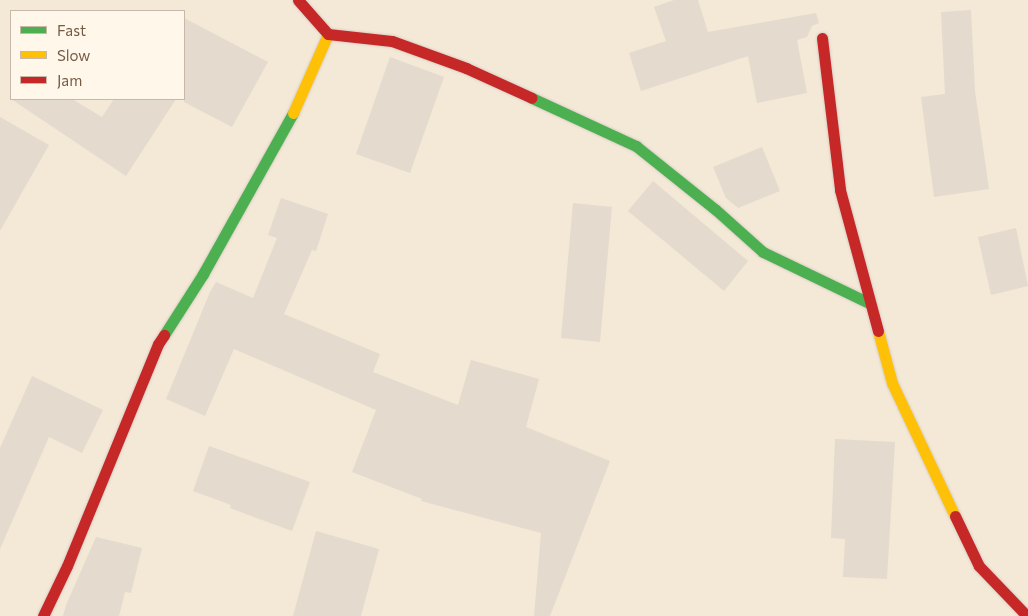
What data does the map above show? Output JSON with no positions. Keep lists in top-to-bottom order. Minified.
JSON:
{"legend":["Fast","Slow","Jam"]}
